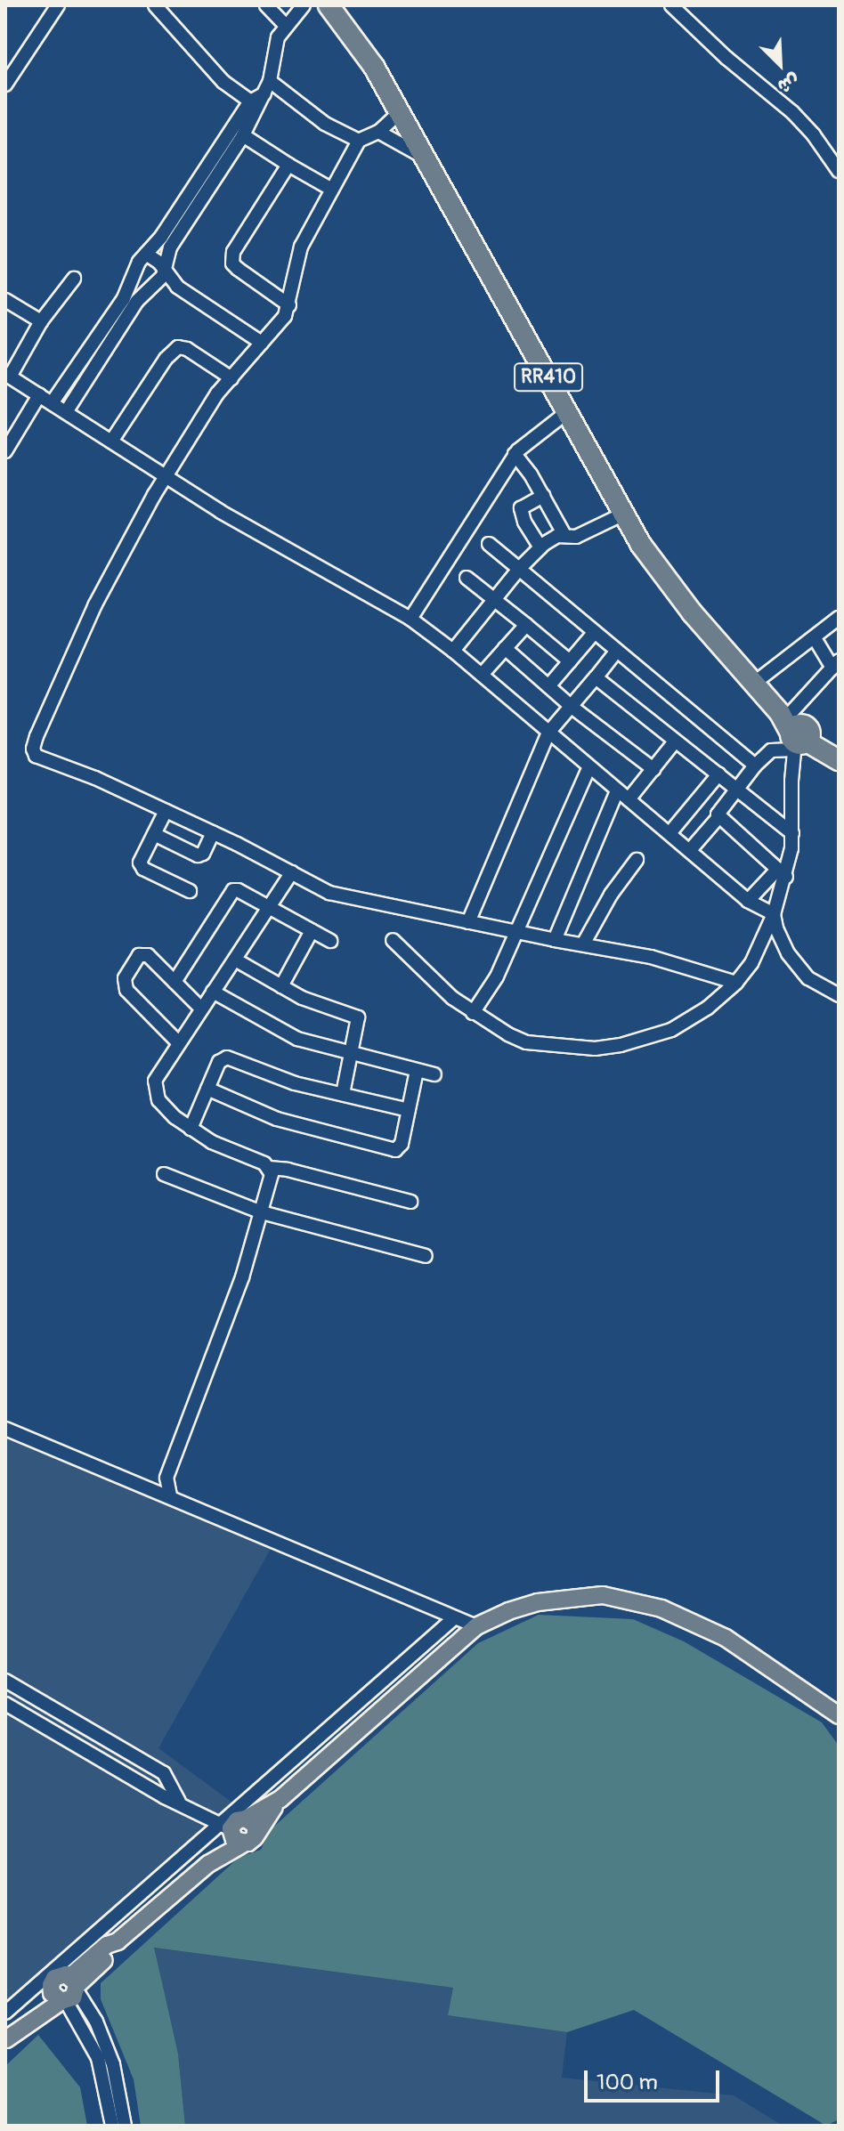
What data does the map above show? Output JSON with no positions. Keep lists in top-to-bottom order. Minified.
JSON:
{"streets":{"highway":["RR410"]},"scale_bar":"100 m","north":"bottom right"}
